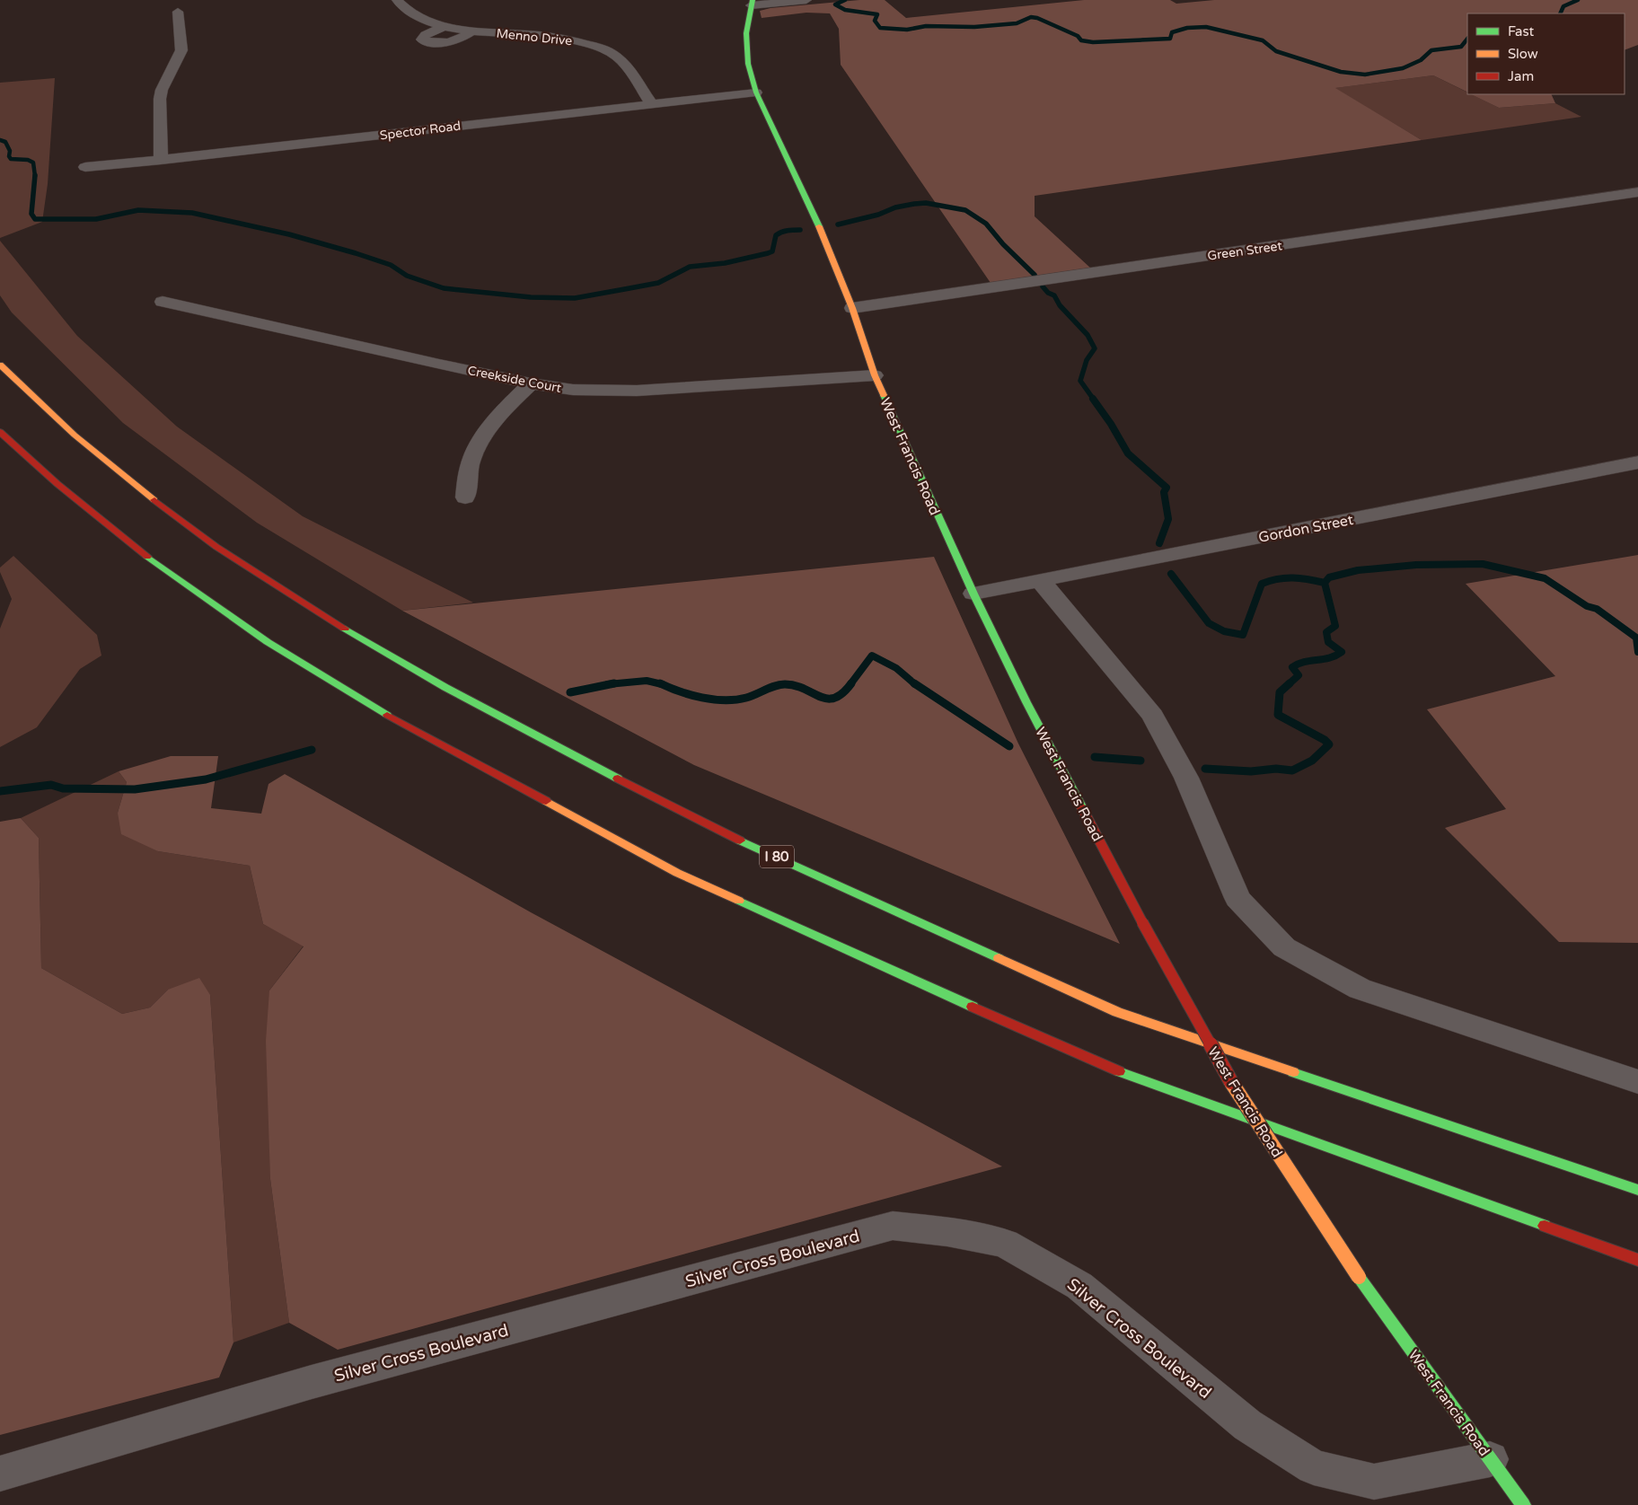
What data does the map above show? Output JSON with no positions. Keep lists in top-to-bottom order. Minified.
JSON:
{"streets":{"main road":["West Francis Road","I 80"],"street":["Menno Drive","Spector Road","Green Street","Creekside Court","Gordon Street","Silver Cross Boulevard"]},"crossings":[["Menno Drive","Spector Road"],["Spector Road","West Francis Road"],["Green Street","West Francis Road"],["Creekside Court","West Francis Road"],["West Francis Road","Gordon Street"],["West Francis Road","Silver Cross Boulevard"]],"legend":["Fast","Slow","Jam"]}
